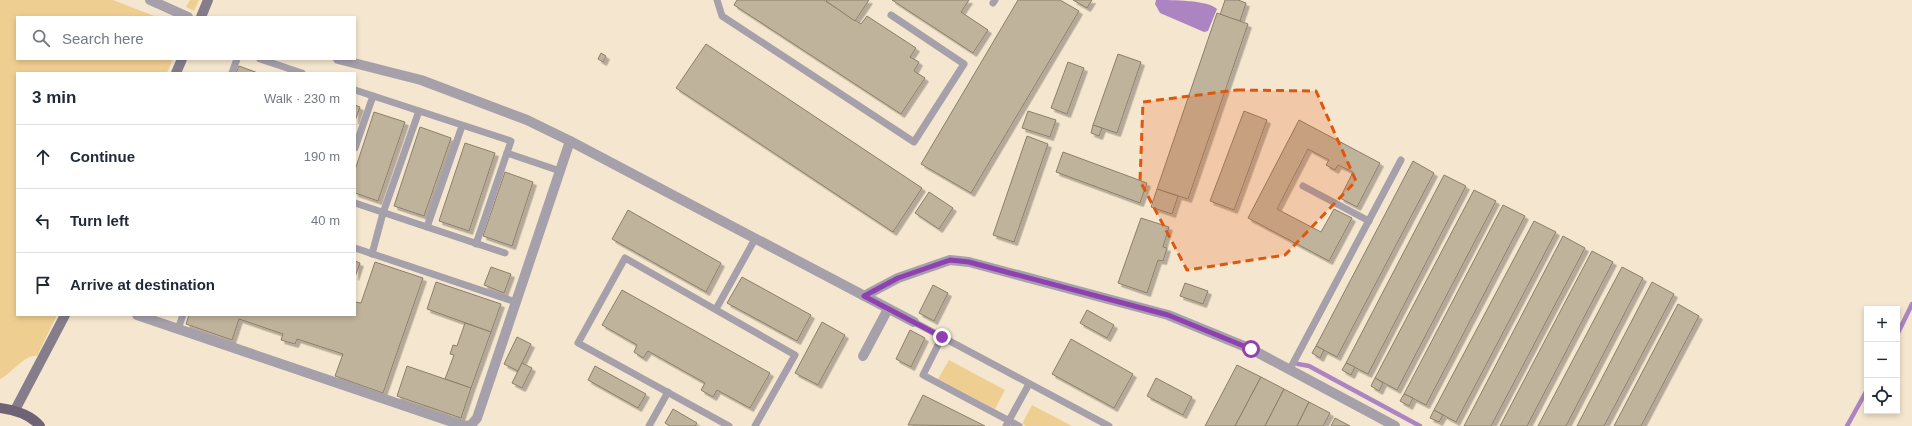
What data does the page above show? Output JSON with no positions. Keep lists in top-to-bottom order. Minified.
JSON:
{"page":{"search":"Search here","heading":["3 min","Walk · 230 m"],"list":[["Continue","190 m"],["Turn left","40 m"],"Arrive at destination"],"map_buttons":["+","−"]}}
